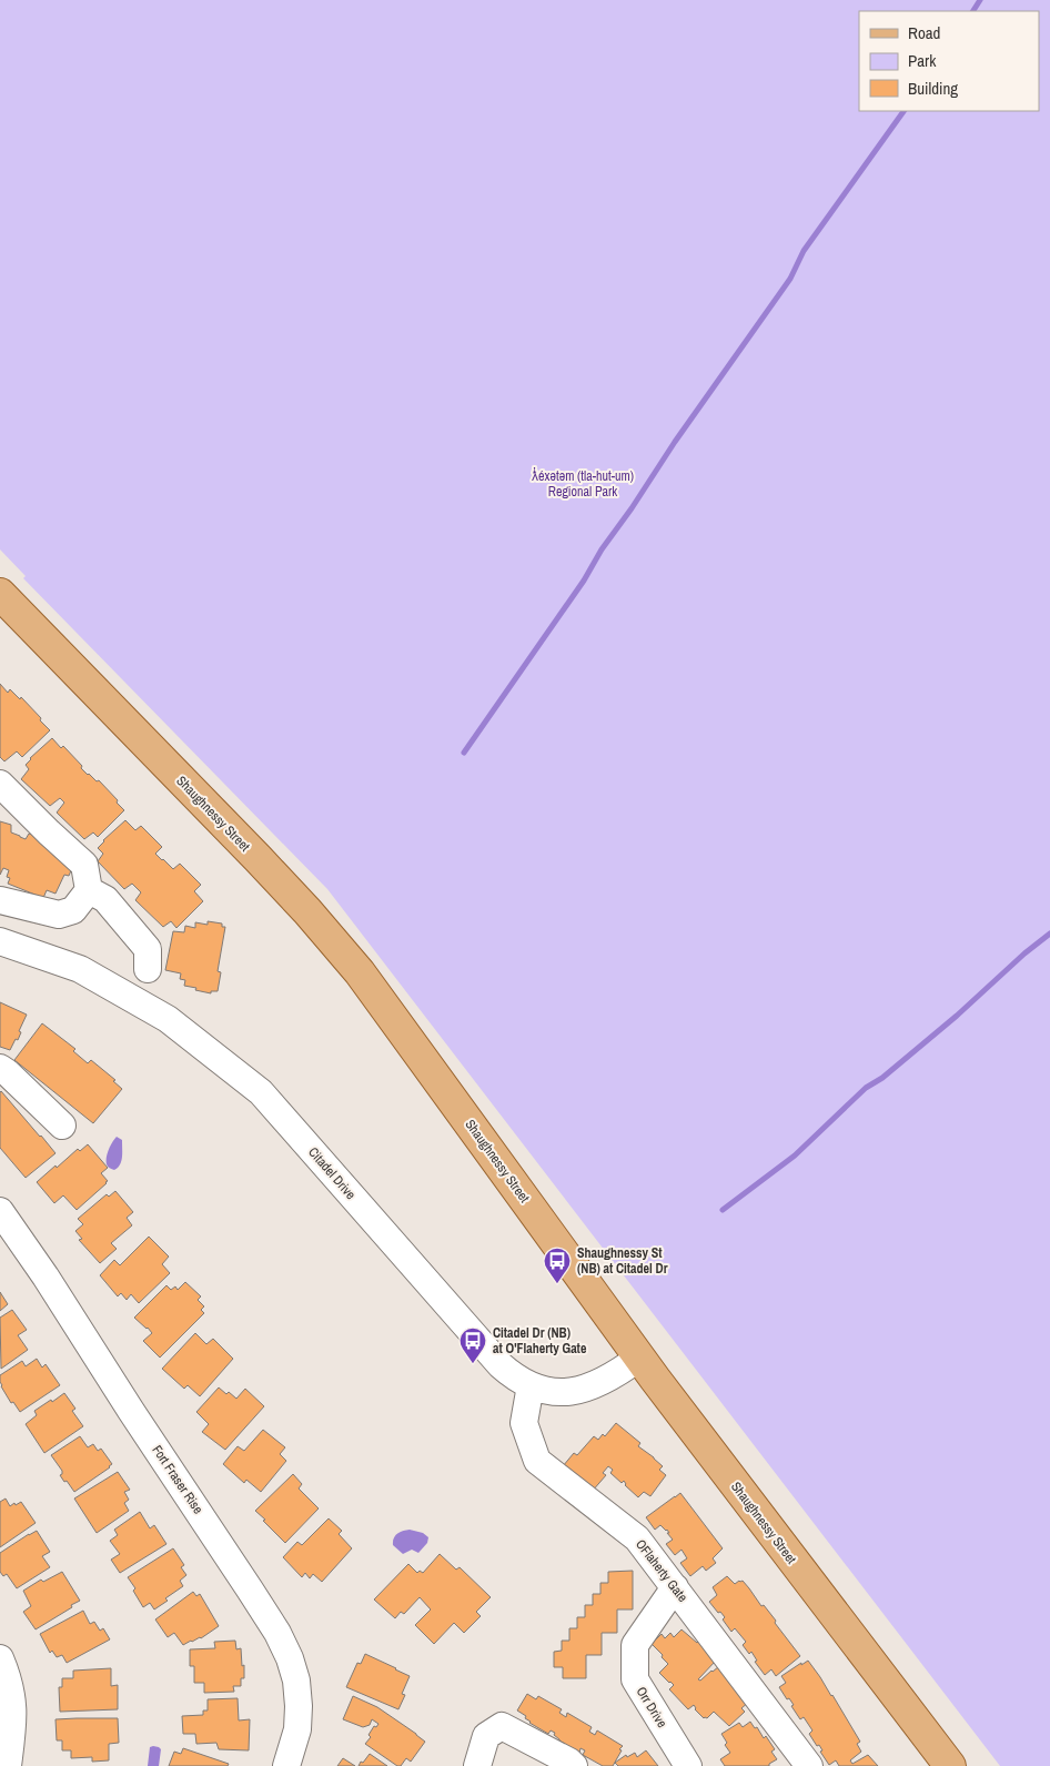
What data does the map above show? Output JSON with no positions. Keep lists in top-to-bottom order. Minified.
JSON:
{"streets":{"main road":["Shaughnessy Street"],"street":["Citadel Drive","Fort Fraser Rise","OFlaherty Gate","Orr Drive"]},"crossings":[["Shaughnessy Street","Citadel Drive"],["Citadel Drive","OFlaherty Gate"],["OFlaherty Gate","Orr Drive"]],"parks":["ƛ̓éxətəm (tla-hut-um) Regional Park"],"places":{"bus stop":["Shaughnessy St (NB) at Citadel Dr","Citadel Dr (NB) at O'Flaherty Gate"]},"legend":["Road","Park","Building"]}
